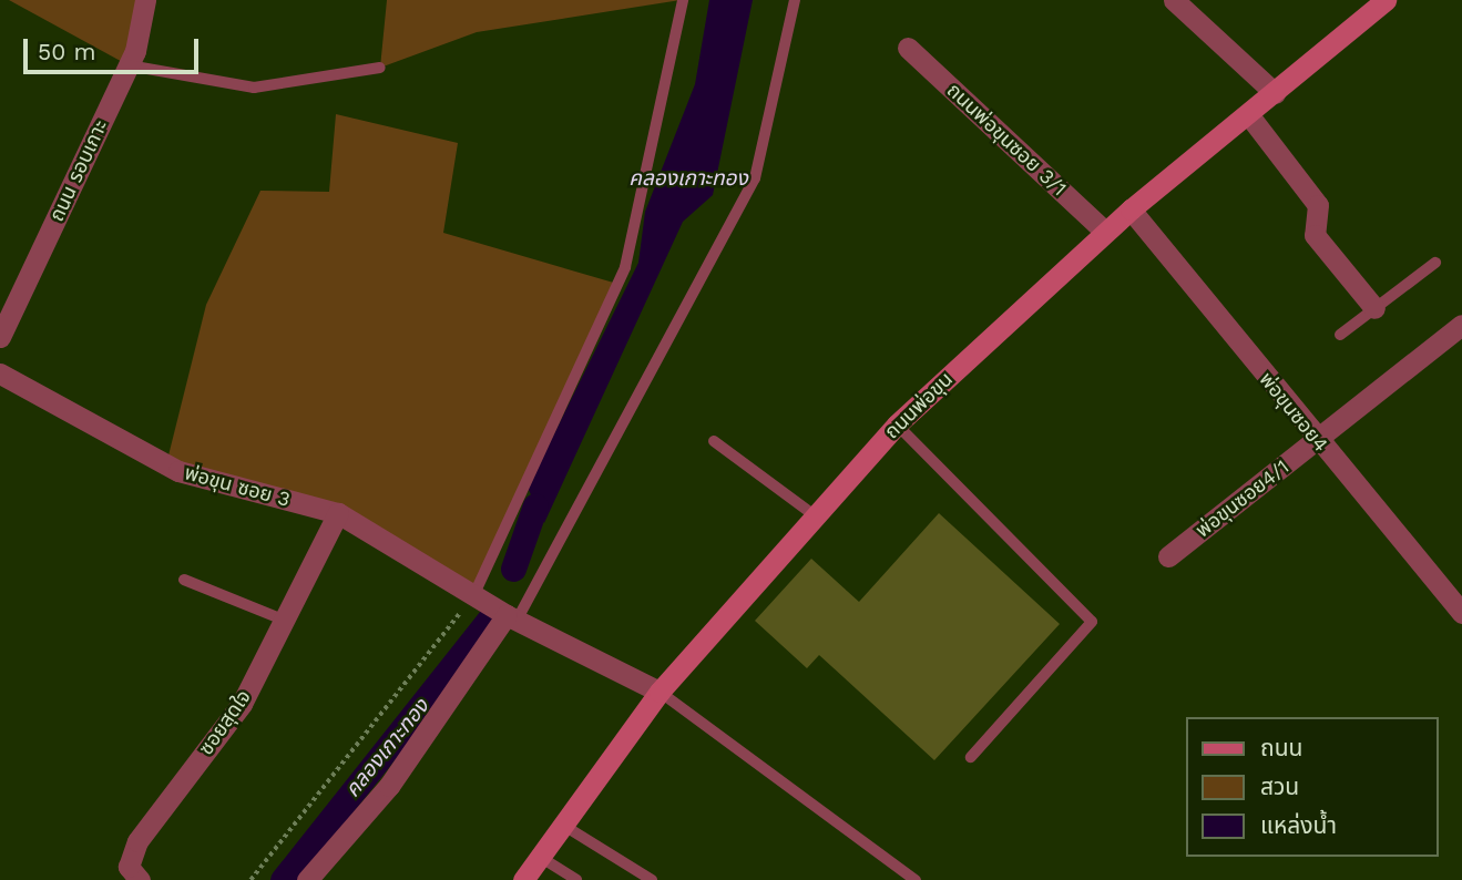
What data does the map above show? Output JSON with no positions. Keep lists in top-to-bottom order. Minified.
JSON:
{"streets":{"main road":["ถนนพ่อขุน"],"street":["ถนนพ่อขุนซอย 3/1","ถนน รอบเกาะ","พ่อขุนซอย4","พ่อขุน ซอย 3","พ่อขุนซอย4/1","ซอยสุดใจ"]},"crossings":[["ถนนพ่อขุนซอย 3/1","ถนนพ่อขุน"],["ถนนพ่อขุน","พ่อขุนซอย4"],["พ่อขุนซอย4","พ่อขุนซอย4/1"],["พ่อขุน ซอย 3","ซอยสุดใจ"]],"water":["คลองเกาะทอง"],"legend":["ถนน","สวน","แหล่งน้ำ"],"scale_bar":"50 m"}
